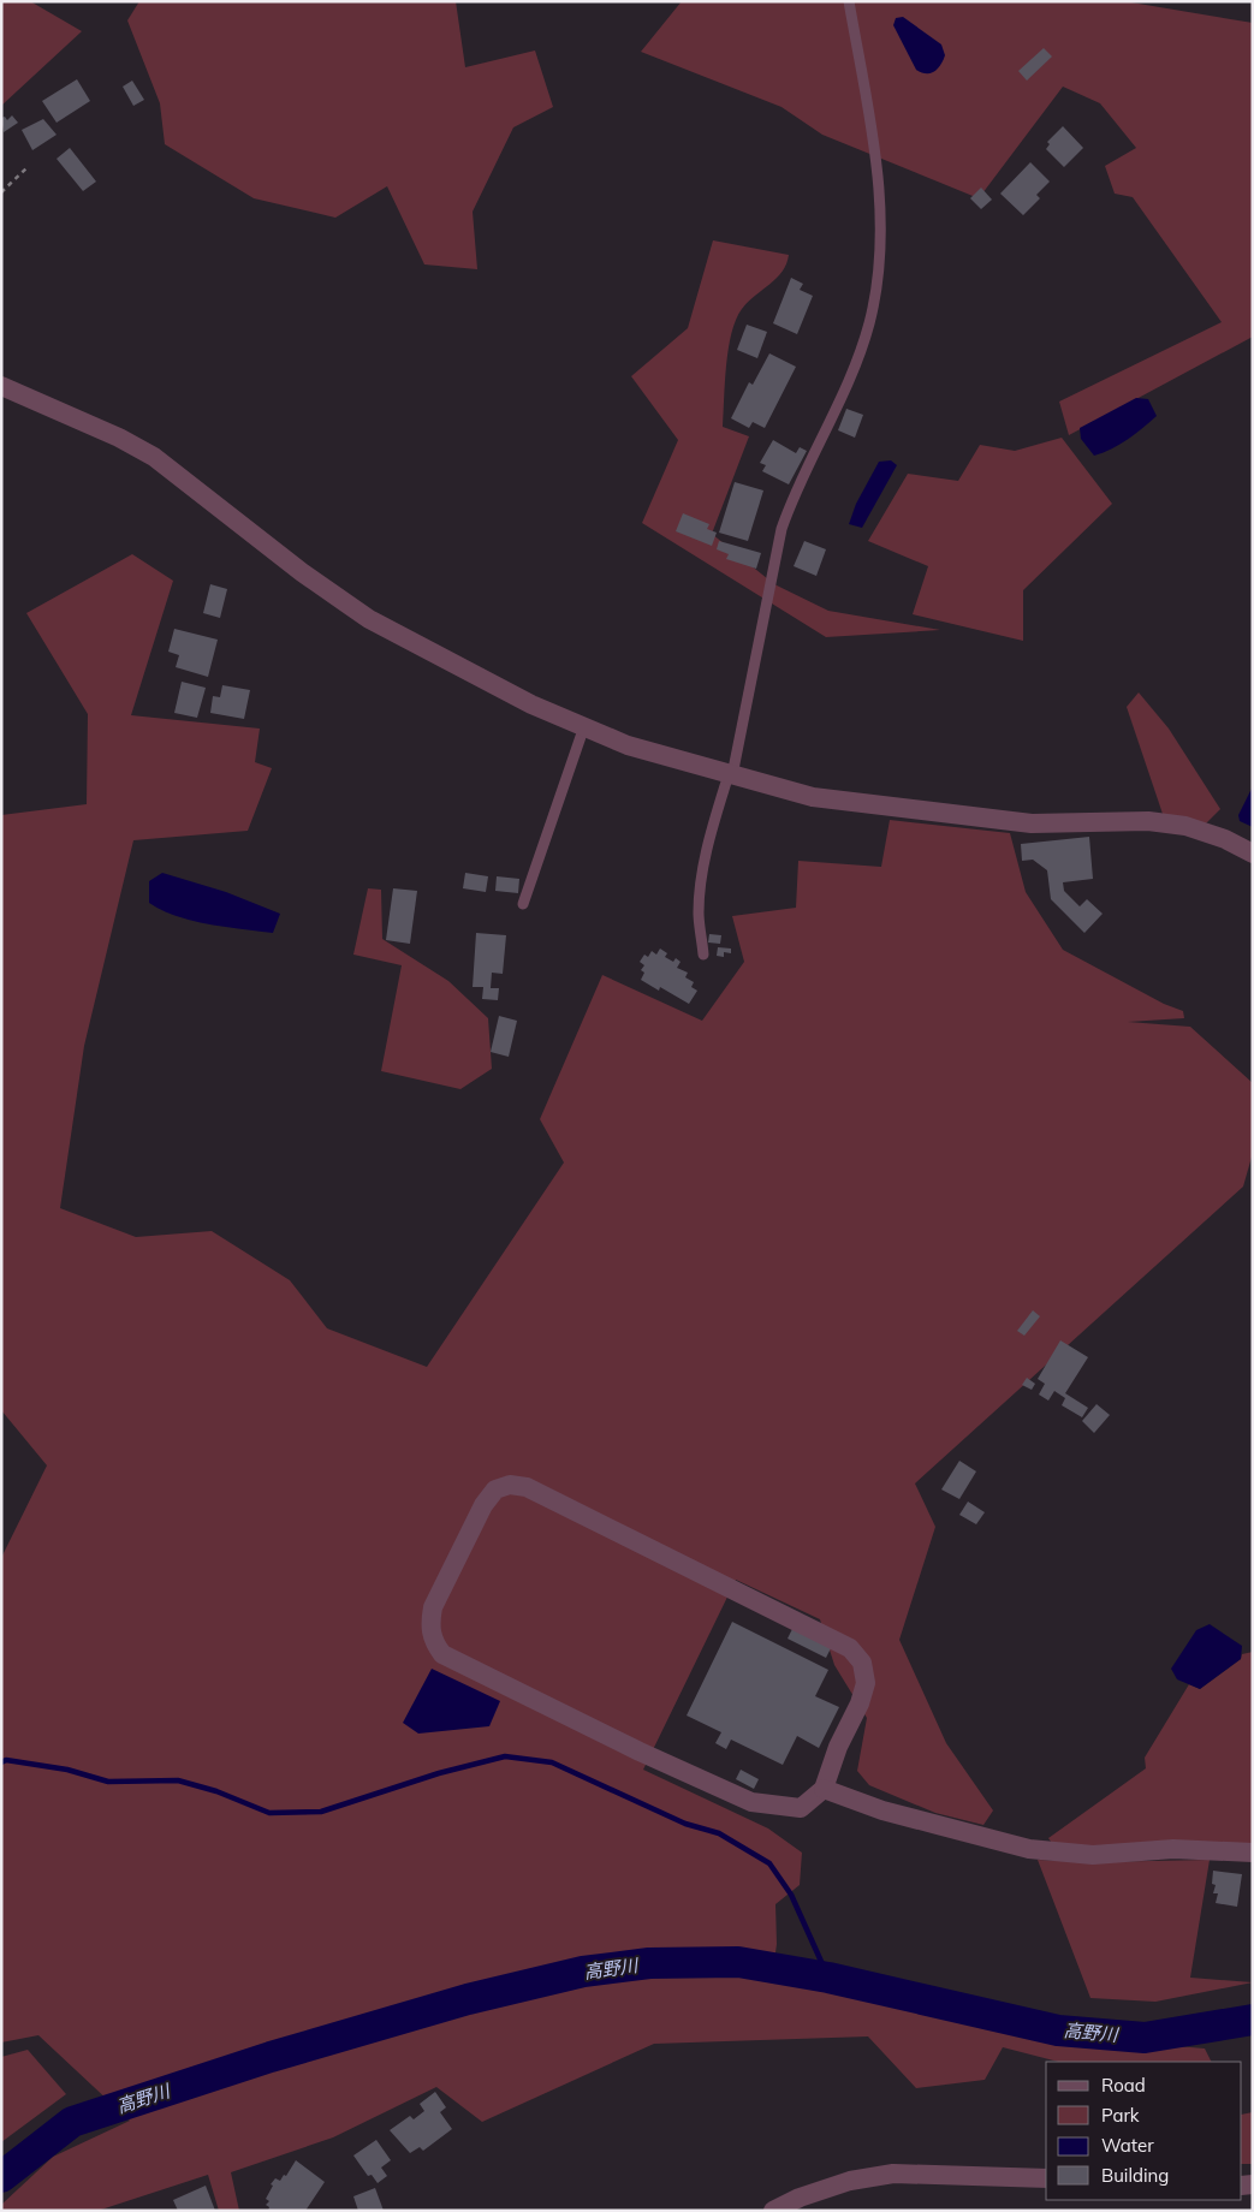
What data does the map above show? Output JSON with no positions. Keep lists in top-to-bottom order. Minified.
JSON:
{"water":["高野川"],"legend":["Road","Park","Water","Building"]}
